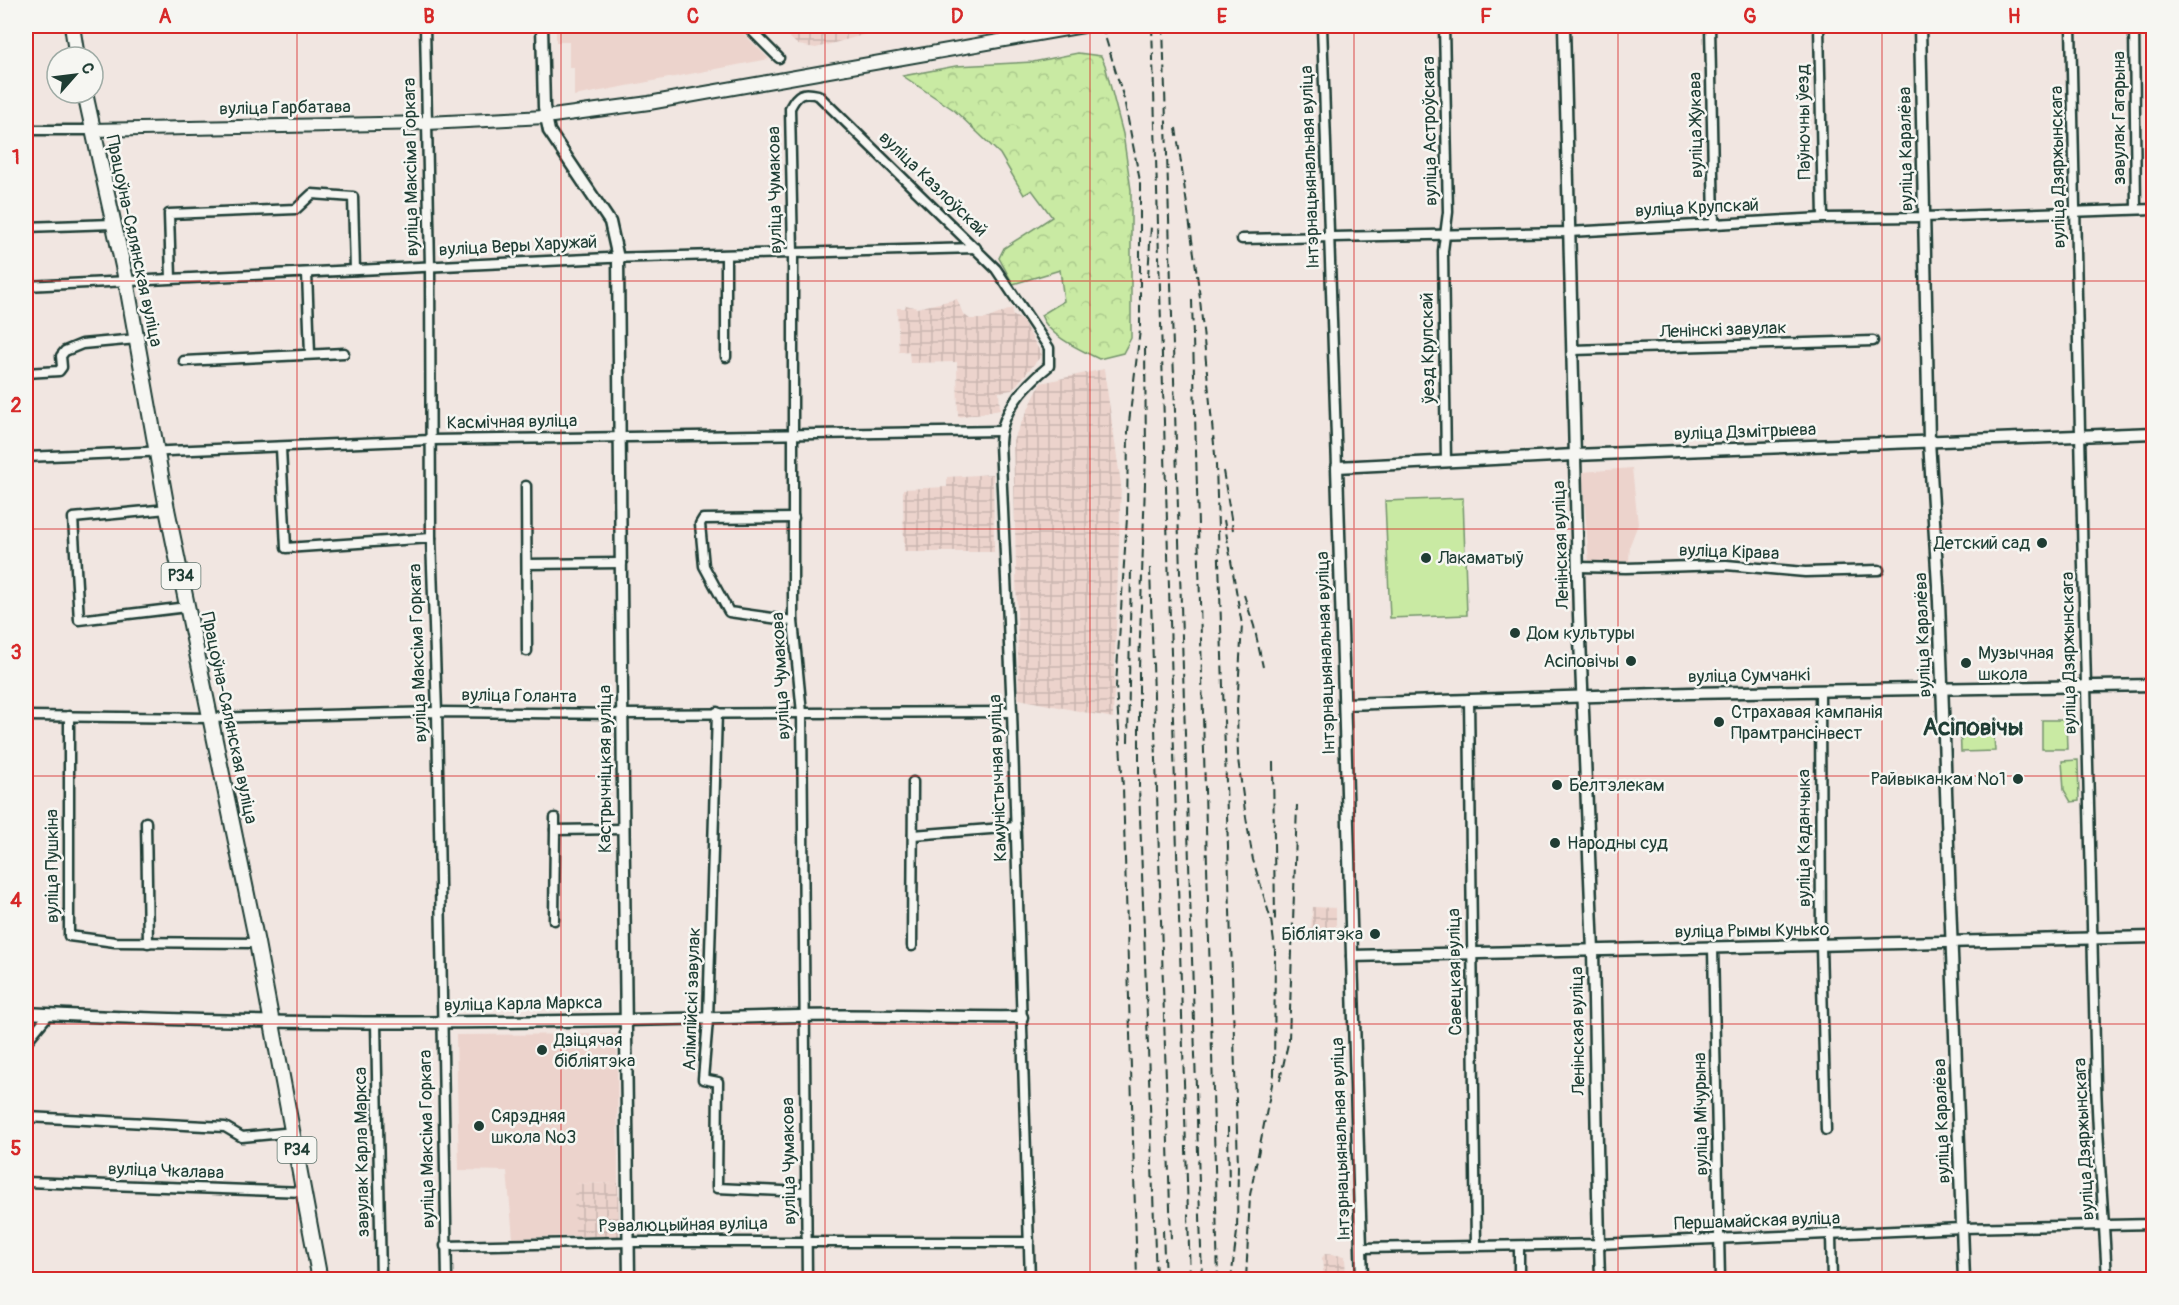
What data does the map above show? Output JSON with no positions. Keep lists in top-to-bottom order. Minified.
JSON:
{"streets":{"main road":["вуліца Гарбатава","Працоўна-Сялянская вуліца","Р34"],"street":["завулак Гагарына","Паўночны ўезд","вуліца Жукава","вуліца Астроўскага","вуліца Каралёва","вуліца Максіма Горкага","Інтэрнацыянальная вуліца","вуліца Дзяржынскага","вуліца Казлоўскай","вуліца Чумакова","вуліца Крупскай","вуліца Веры Харужай","Ленінскі завулак","ўезд Крупскай","Касмічная вуліца","вуліца Дзмітрыева","Ленінская вуліца","вуліца Кірава","вуліца Сумчанкі","вуліца Голанта","Кастрычніцкая вуліца","Камуністычная вуліца","вуліца Каданчыка","вуліца Пушкіна","вуліца Рымы Кунько","Савецкая вуліца","Алімпійскі завулак","вуліца Карла Маркса","вуліца Мічурына","завулак Карла Маркса","вуліца Чкалава","Першамайская вуліца","Рэвалюцыйная вуліца"]},"crossings":[["вуліца Гарбатава","вуліца Максіма Горкага"],["вуліца Гарбатава","Працоўна-Сялянская вуліца"],["вуліца Гарбатава","Кастрычніцкая вуліца"],["завулак Гагарына","вуліца Крупскай"],["Паўночны ўезд","вуліца Крупскай"],["вуліца Жукава","вуліца Крупскай"],["вуліца Астроўскага","вуліца Крупскай"],["вуліца Астроўскага","ўезд Крупскай"],["вуліца Каралёва","вуліца Крупскай"],["вуліца Каралёва","вуліца Дзмітрыева"],["вуліца Каралёва","вуліца Сумчанкі"],["вуліца Каралёва","вуліца Рымы Кунько"],["вуліца Каралёва","Першамайская вуліца"],["вуліца Максіма Горкага","вуліца Веры Харужай"],["вуліца Максіма Горкага","Касмічная вуліца"],["вуліца Максіма Горкага","вуліца Голанта"],["вуліца Максіма Горкага","вуліца Карла Маркса"],["вуліца Максіма Горкага","Рэвалюцыйная вуліца"],["Інтэрнацыянальная вуліца","вуліца Крупскай"],["Інтэрнацыянальная вуліца","вуліца Дзмітрыева"],["Інтэрнацыянальная вуліца","вуліца Сумчанкі"],["Інтэрнацыянальная вуліца","вуліца Рымы Кунько"],["Інтэрнацыянальная вуліца","Першамайская вуліца"],["вуліца Дзяржынскага","вуліца Крупскай"],["вуліца Дзяржынскага","вуліца Дзмітрыева"],["вуліца Дзяржынскага","вуліца Сумчанкі"],["вуліца Дзяржынскага","вуліца Рымы Кунько"],["вуліца Дзяржынскага","Першамайская вуліца"],["вуліца Казлоўскай","вуліца Чумакова"],["вуліца Казлоўскай","вуліца Веры Харужай"],["вуліца Казлоўскай","Камуністычная вуліца"],["вуліца Чумакова","вуліца Веры Харужай"],["вуліца Чумакова","Касмічная вуліца"],["вуліца Чумакова","вуліца Голанта"],["вуліца Чумакова","Алімпійскі завулак"],["вуліца Чумакова","вуліца Карла Маркса"],["вуліца Чумакова","Рэвалюцыйная вуліца"],["вуліца Крупскай","ўезд Крупскай"],["вуліца Крупскай","Ленінская вуліца"],["Працоўна-Сялянская вуліца","вуліца Веры Харужай"],["Працоўна-Сялянская вуліца","Касмічная вуліца"],["Працоўна-Сялянская вуліца","вуліца Голанта"],["Працоўна-Сялянская вуліца","вуліца Пушкіна"],["Працоўна-Сялянская вуліца","вуліца Карла Маркса"],["Працоўна-Сялянская вуліца","вуліца Чкалава"],["вуліца Веры Харужай","Кастрычніцкая вуліца"],["Ленінскі завулак","Ленінская вуліца"],["ўезд Крупскай","вуліца Дзмітрыева"],["Касмічная вуліца","Кастрычніцкая вуліца"],["Касмічная вуліца","Камуністычная вуліца"],["вуліца Дзмітрыева","Ленінская вуліца"],["Ленінская вуліца","вуліца Кірава"],["Ленінская вуліца","вуліца Сумчанкі"],["Ленінская вуліца","вуліца Рымы Кунько"],["Ленінская вуліца","Першамайская вуліца"],["вуліца Сумчанкі","вуліца Каданчыка"],["вуліца Сумчанкі","Савецкая вуліца"],["вуліца Голанта","Кастрычніцкая вуліца"],["вуліца Голанта","Камуністычная вуліца"],["вуліца Голанта","вуліца Пушкіна"],["вуліца Голанта","Алімпійскі завулак"],["Кастрычніцкая вуліца","вуліца Карла Маркса"],["Кастрычніцкая вуліца","Рэвалюцыйная вуліца"],["Камуністычная вуліца","вуліца Карла Маркса"],["Камуністычная вуліца","Рэвалюцыйная вуліца"],["вуліца Каданчыка","вуліца Рымы Кунько"],["вуліца Рымы Кунько","Савецкая вуліца"],["вуліца Рымы Кунько","вуліца Мічурына"],["Савецкая вуліца","Першамайская вуліца"],["Алімпійскі завулак","вуліца Карла Маркса"],["вуліца Карла Маркса","завулак Карла Маркса"],["вуліца Мічурына","Першамайская вуліца"]],"districts":["Асіповічы"],"places":["Детский сад","Лакаматыў","Дом культуры","Асіповічы","Музычная школа","Страхавая кампанія Прамтрансінвест","Райвыканкам №1","Белтэлекам","Народны суд","Бібліятэка","Дзіцячая бібліятэка","Сярэдняя школа №3"],"north":"top right","grid":{"columns":["A","B","C","D","E","F","G","H"],"rows":["1","2","3","4","5"]}}
